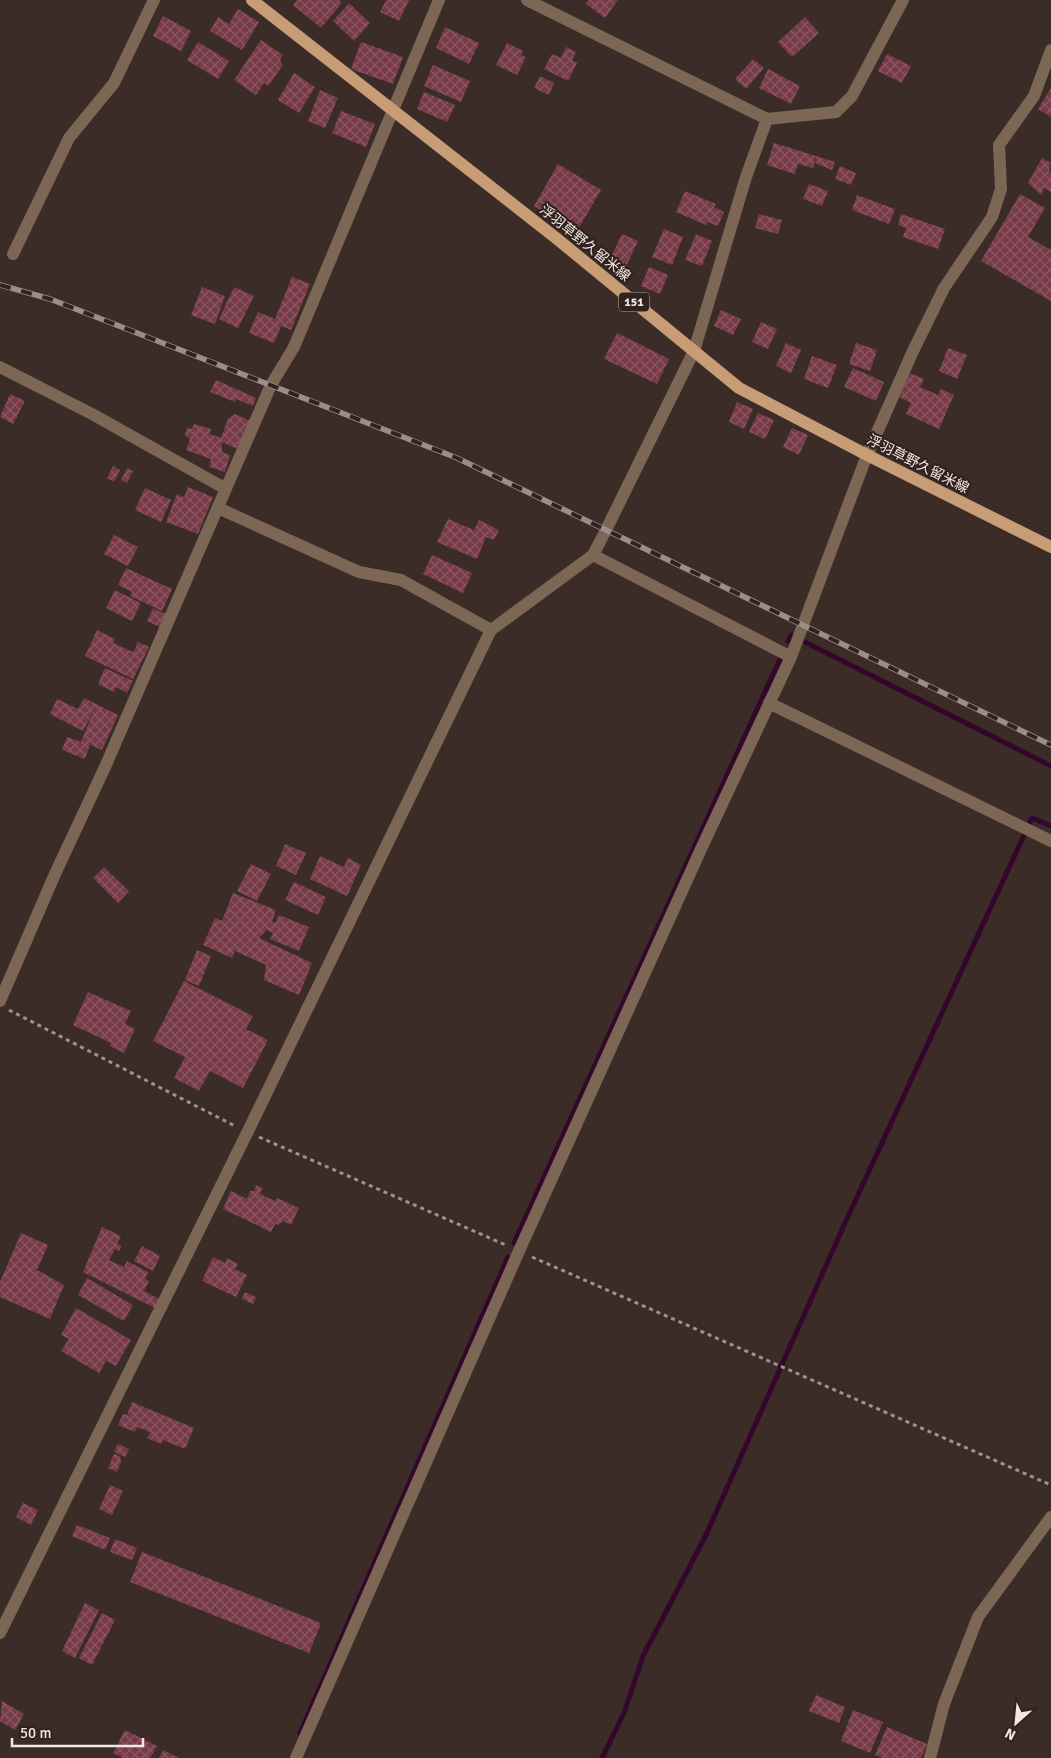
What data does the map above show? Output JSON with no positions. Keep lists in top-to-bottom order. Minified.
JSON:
{"streets":{"main road":["浮羽草野久留米線","151"]},"scale_bar":"50 m","north":"bottom left"}
